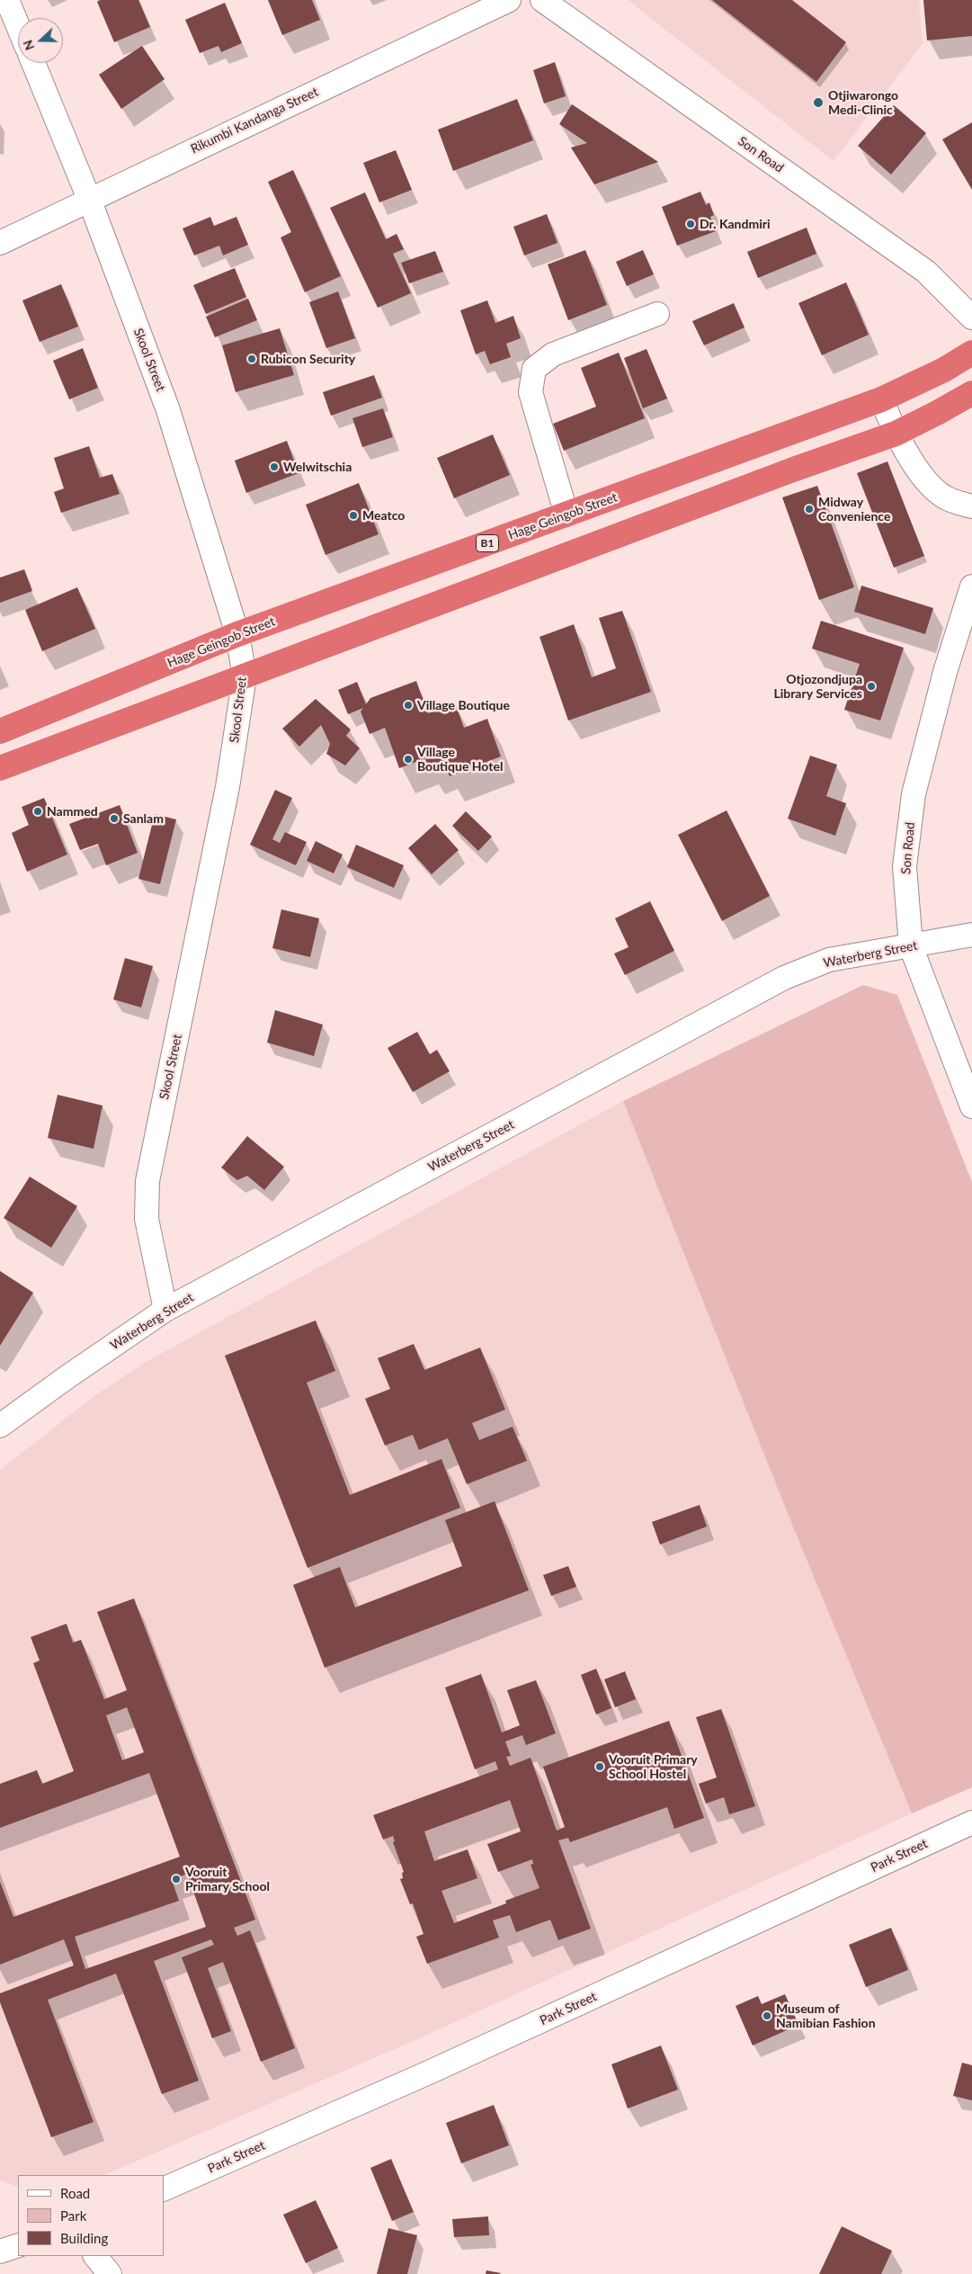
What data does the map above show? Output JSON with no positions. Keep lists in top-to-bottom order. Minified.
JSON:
{"streets":{"highway":["Hage Geingob Street","B1"],"street":["Rikumbi Kandanga Street","Son Road","Skool Street","Waterberg Street","Park Street"]},"crossings":[["Rikumbi Kandanga Street","Skool Street"],["Son Road","Waterberg Street"],["Skool Street","Hage Geingob Street"],["Skool Street","Waterberg Street"]],"places":["Otjiwarongo Medi-Clinic","Dr. Kandmiri","Rubicon Security","Welwitschia","Midway Convenience","Meatco","Otjozondjupa Library Services","Village Boutique","Village Boutique Hotel","Nammed","Sanlam","Vooruit Primary School Hostel","Vooruit Primary School","Museum of Namibian Fashion"],"legend":["Road","Park","Building"],"north":"left"}
